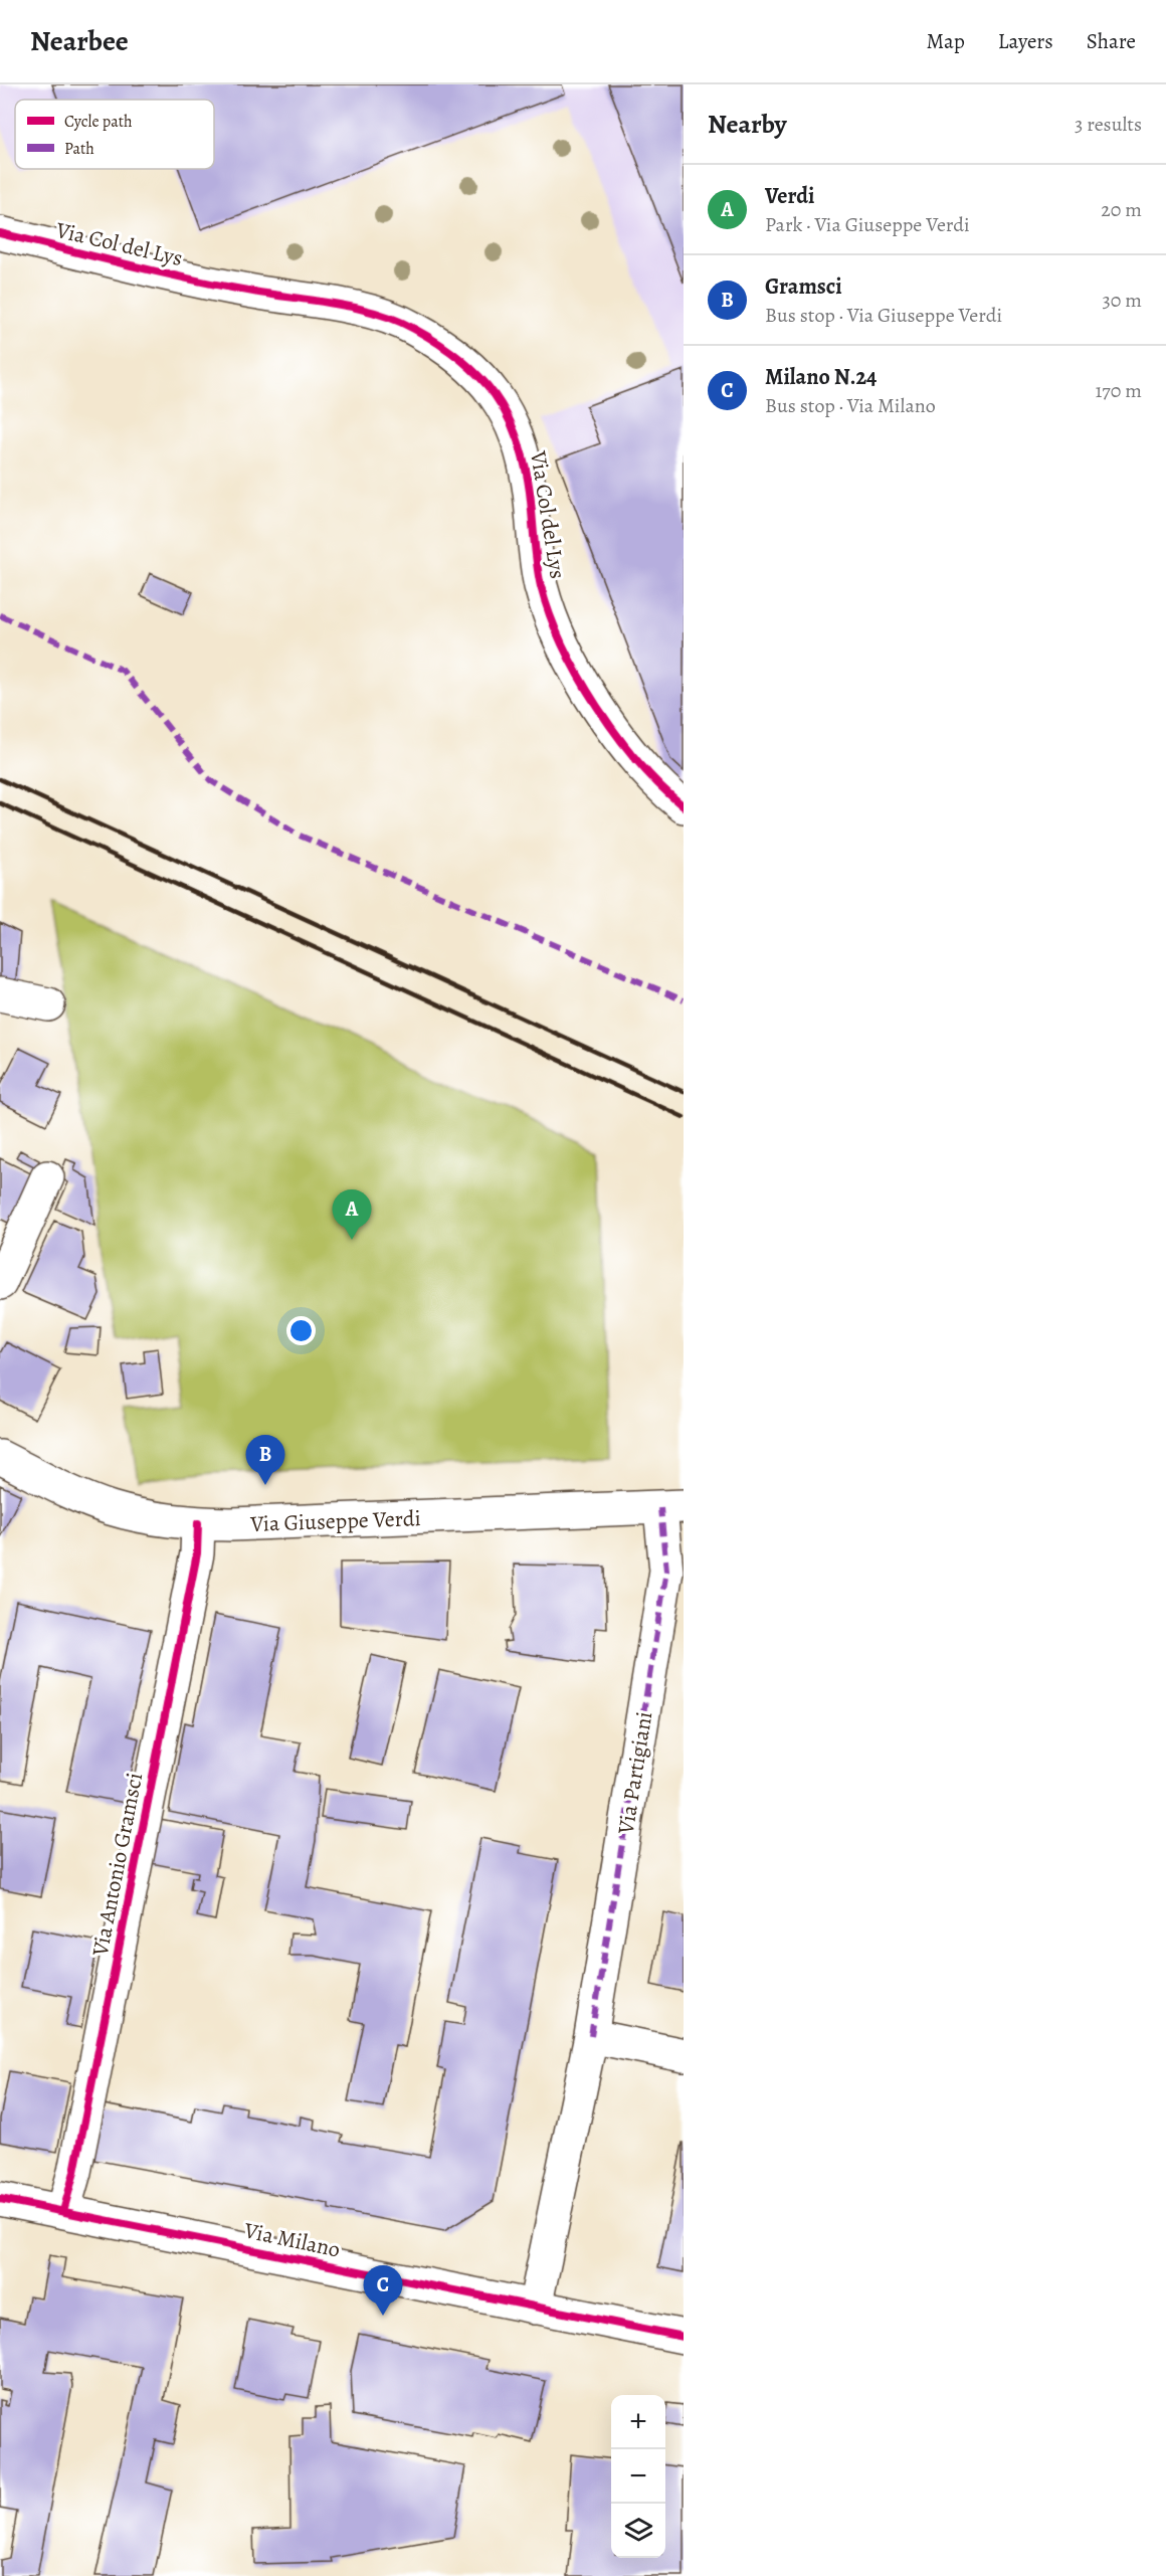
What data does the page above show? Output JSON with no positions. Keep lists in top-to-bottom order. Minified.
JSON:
{"streets":{"street":["Via Col del Lys","Via Giuseppe Verdi","Via Partigiani","Via Antonio Gramsci","Via Milano"]},"crossings":[["Via Giuseppe Verdi","Via Partigiani"],["Via Giuseppe Verdi","Via Antonio Gramsci"],["Via Partigiani","Via Milano"],["Via Antonio Gramsci","Via Milano"]],"legend":["Cycle path","Path"],"page":{"header":"Nearbee","nav":["Map","Layers","Share"],"heading":["Nearby","3 results"],"list":[{"mark":"A","name":"Verdi","note":"Park · Via Giuseppe Verdi","value":"20 m"},{"mark":"B","name":"Gramsci","note":"Bus stop · Via Giuseppe Verdi","value":"30 m"},{"mark":"C","name":"Milano N.24","note":"Bus stop · Via Milano","value":"170 m"}],"pins":["A","B","C"],"map_buttons":["+","−"]}}
